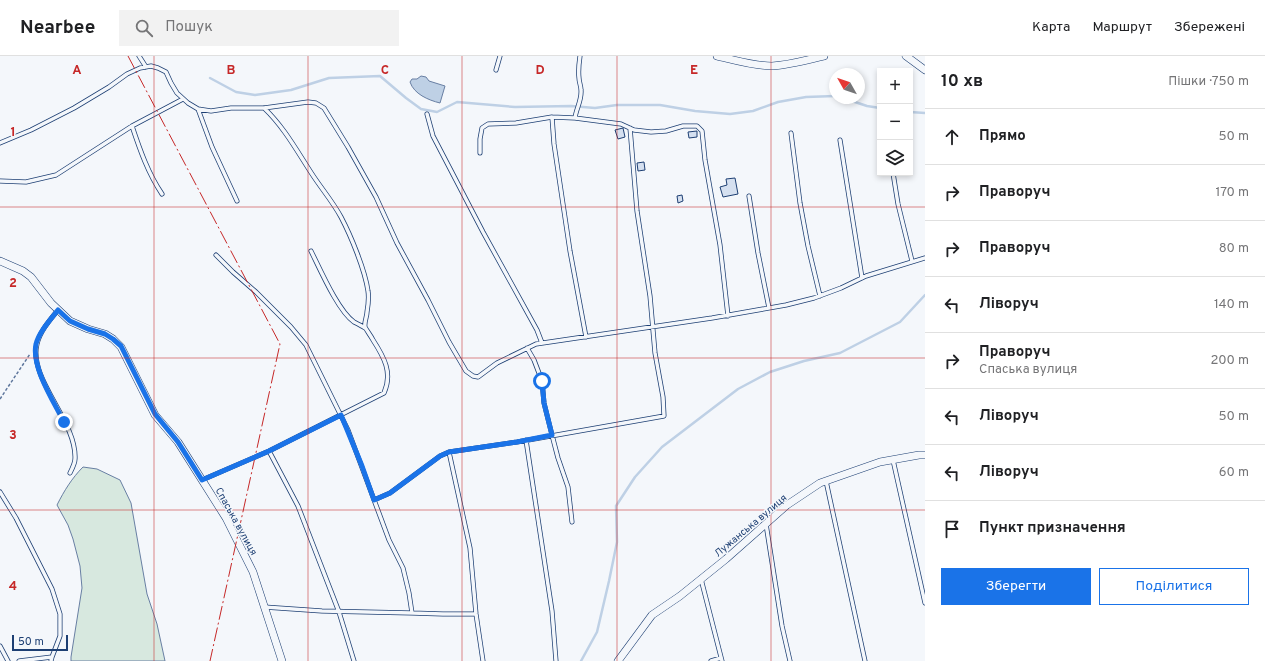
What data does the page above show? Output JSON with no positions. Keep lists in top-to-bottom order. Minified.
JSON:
{"streets":{"street":["Спаська вулиця","Лужанська вулиця"]},"scale_bar":"50 m","north":"top left","page":{"header":"Nearbee","search":"Пошук","nav":["Карта","Маршрут","Збережені"],"heading":["10 хв","Пішки · 750 m"],"map_buttons":["+","−"],"list":[["Прямо","50 m"],["Праворуч","170 m"],["Праворуч","80 m"],["Ліворуч","140 m"],["Праворуч","Спаська вулиця","200 m"],["Ліворуч","50 m"],["Ліворуч","60 m"],"Пункт призначення"],"buttons":["Зберегти","Поділитися"],"scale":"50 m"},"grid":{"columns":["A","B","C","D","E"],"rows":["1","2","3","4"]}}
